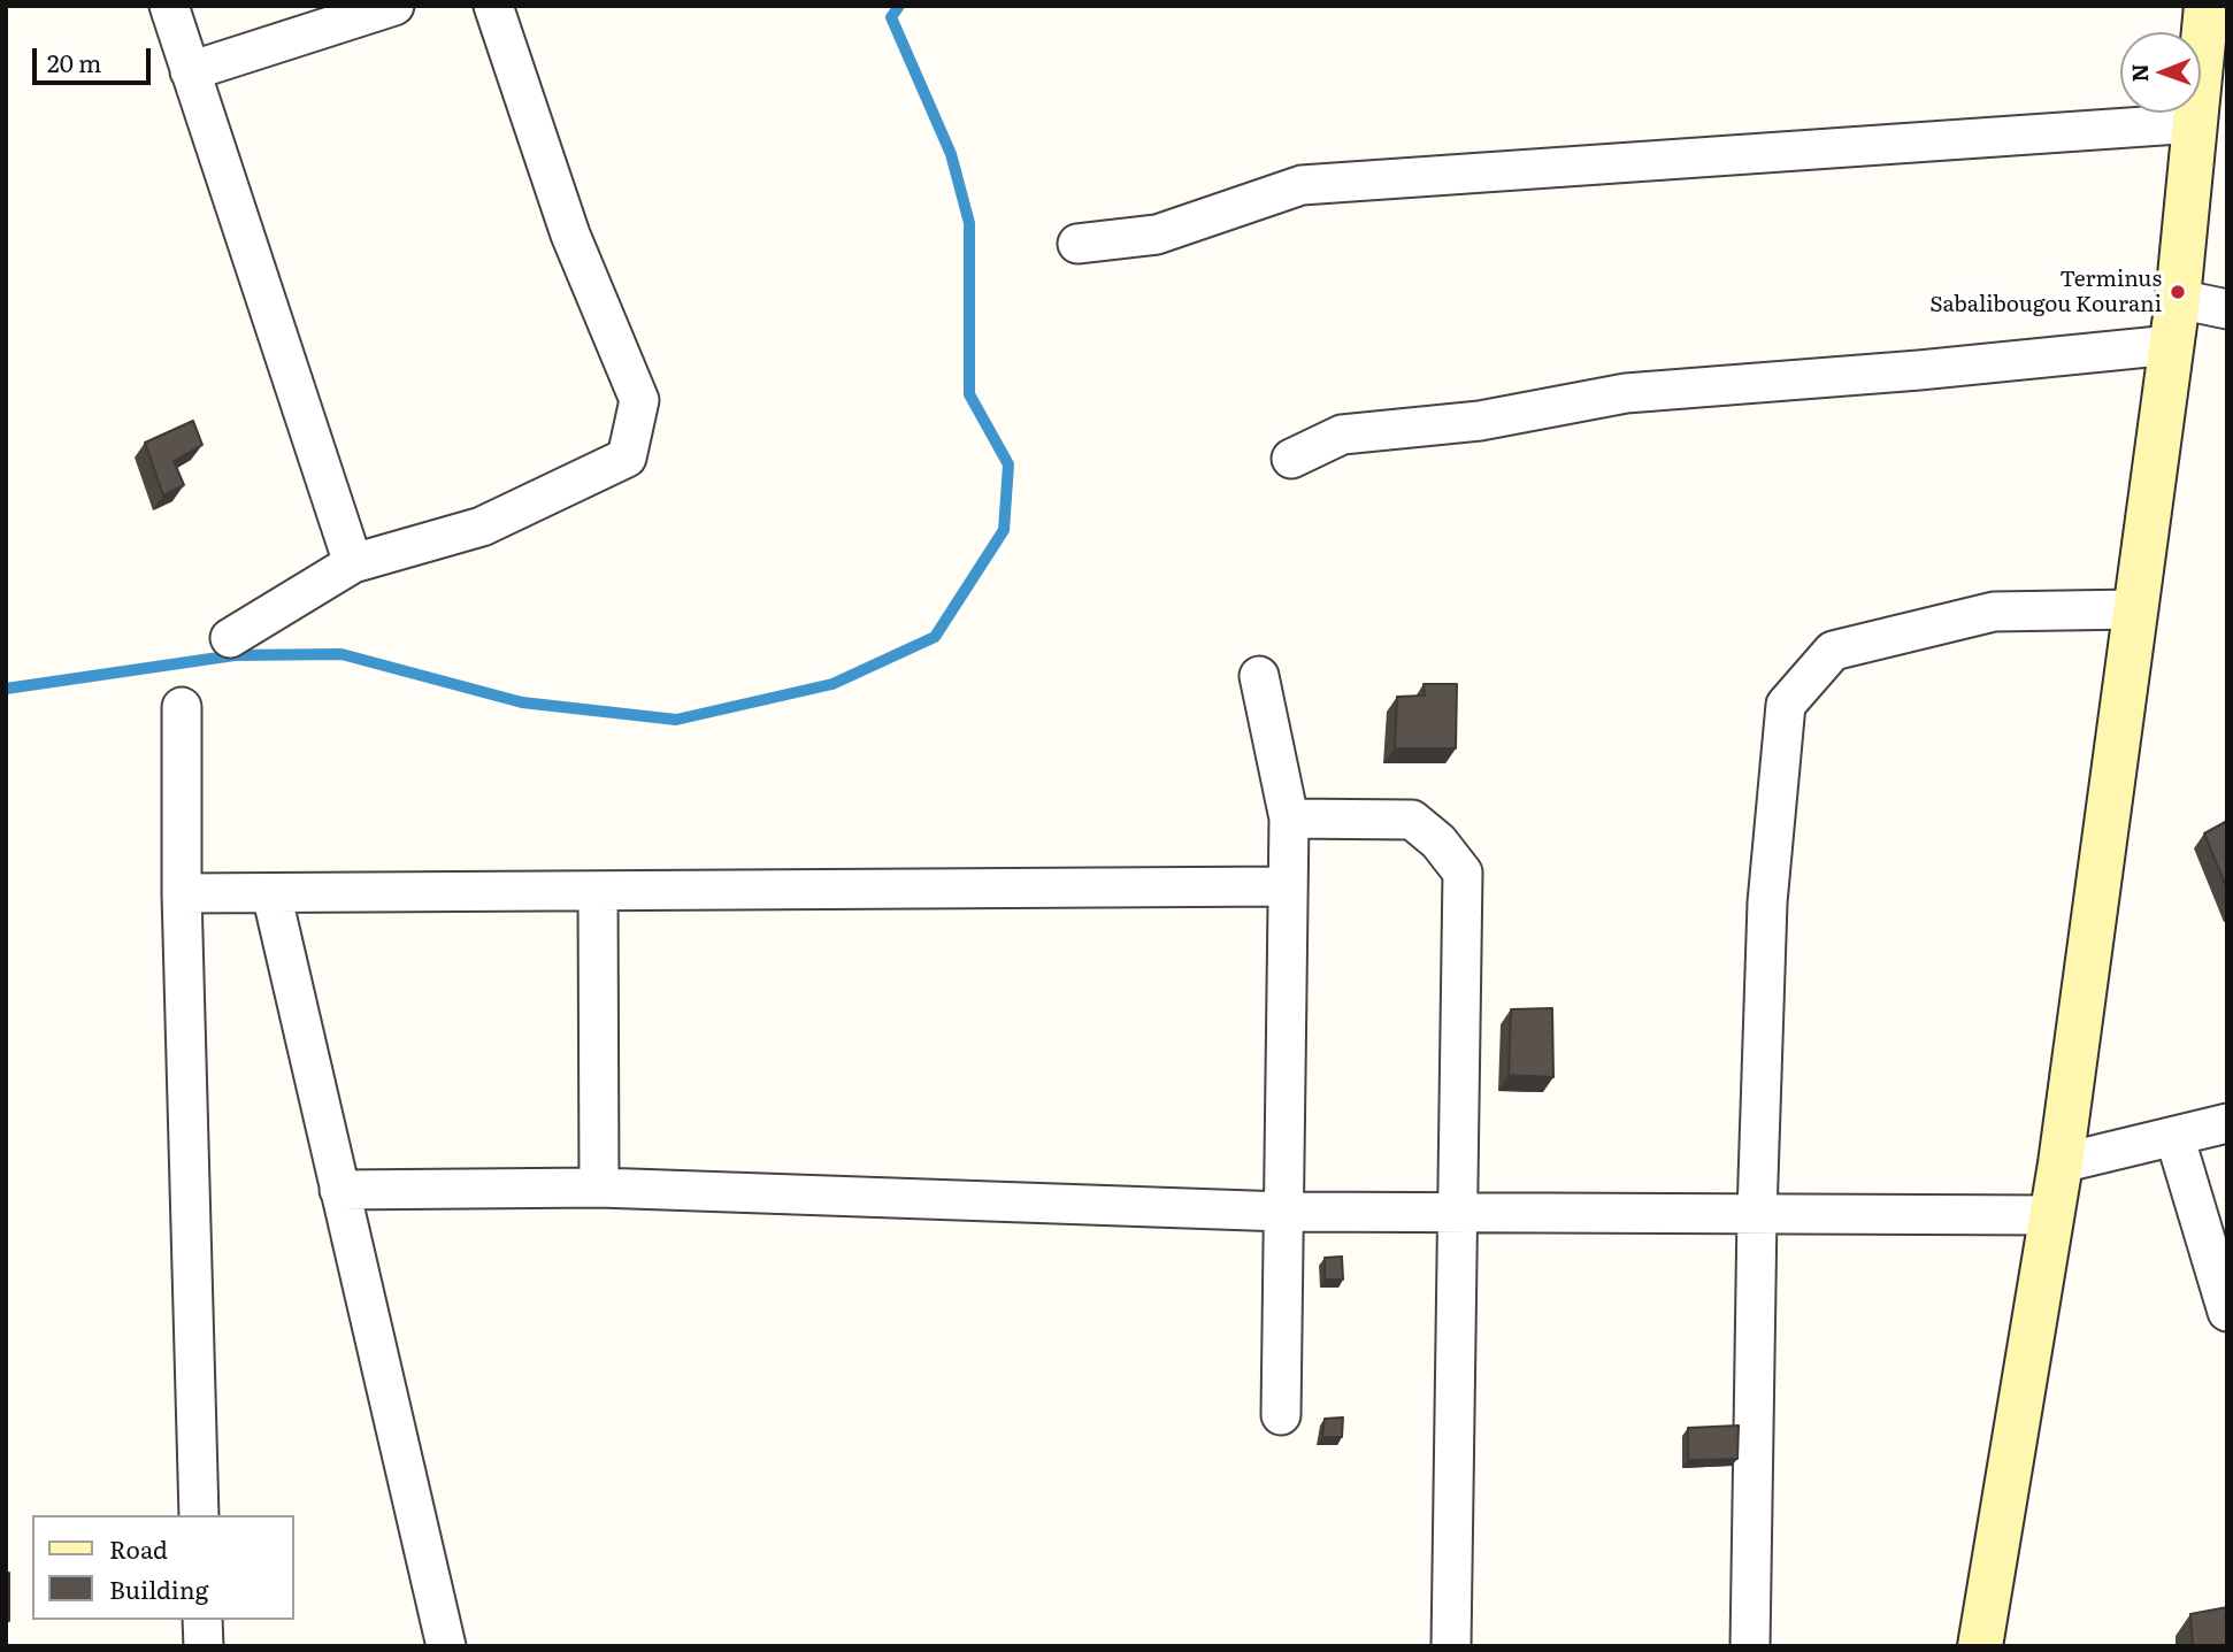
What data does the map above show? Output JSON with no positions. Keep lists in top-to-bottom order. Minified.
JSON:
{"places":["Terminus Sabalibougou Kourani"],"legend":["Road","Building"],"scale_bar":"20 m","north":"left"}
